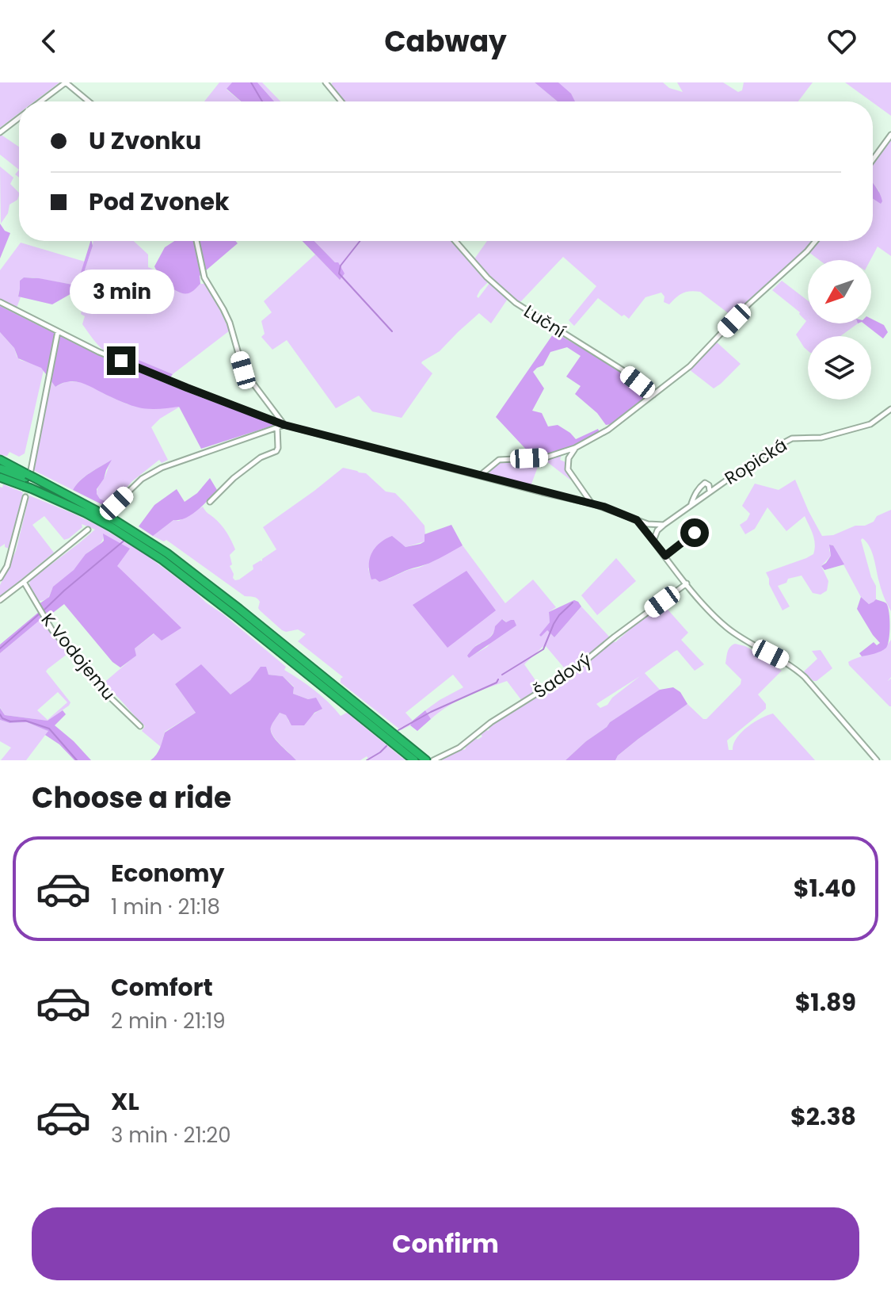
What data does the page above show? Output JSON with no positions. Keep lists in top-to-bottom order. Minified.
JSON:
{"streets":{"street":["Luční","Ropická","K Vodojemu","Šadový"]},"north":"bottom left","page":{"header":"Cabway","banner":["U Zvonku","Pod Zvonek"],"bubble":"3 min","heading":"Choose a ride","list":[{"name":"Economy","note":"1 min · 21:18","value":"$1.40"},{"name":"Comfort","note":"2 min · 21:19","value":"$1.89"},{"name":"XL","note":"3 min · 21:20","value":"$2.38"}],"buttons":"Confirm"}}
